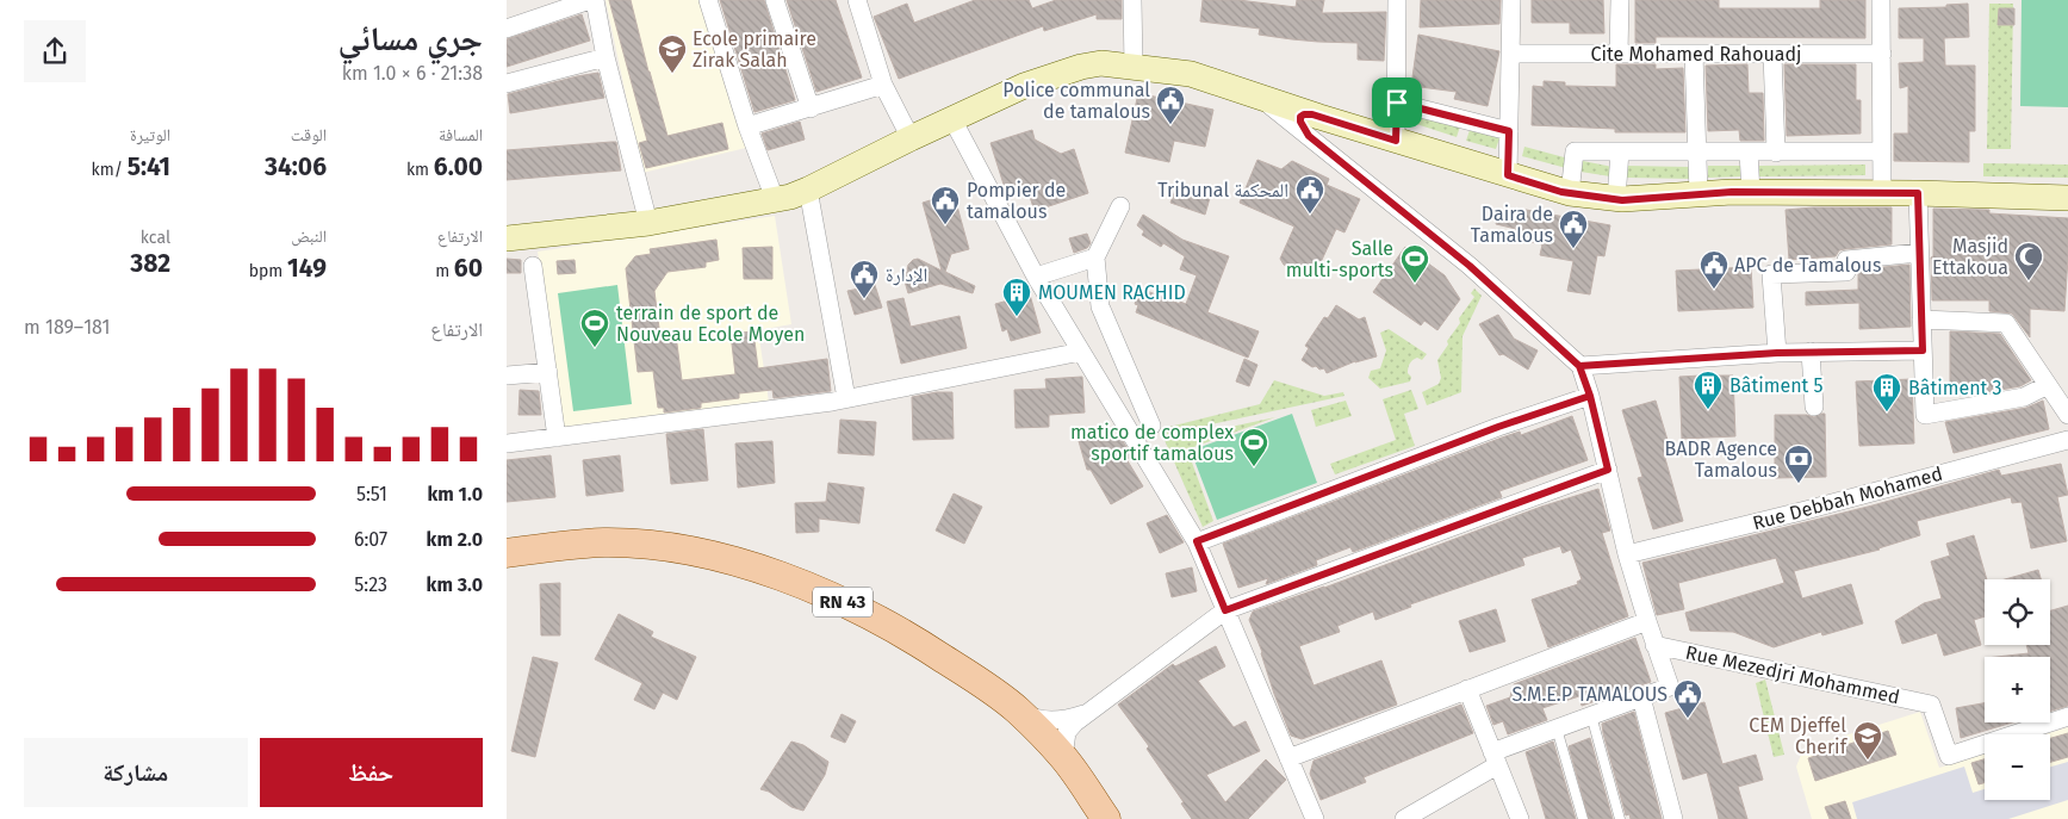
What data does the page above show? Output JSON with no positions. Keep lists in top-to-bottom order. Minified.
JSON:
{"streets":{"main road":["RN 43"],"street":["Cite Mohamed Rahouadj","Rue Debbah Mohamed","Rue Mezedjri Mohammed"]},"crossings":[["Rue Debbah Mohamed","Rue Mezedjri Mohammed"]],"places":{"school or university":["Ecole primaire Zirak Salah","CEM Djeffel Cherif"],"public building":["Police communal de tamalous","Tribunal المحكمة","Pompier de tamalous","Daira de Tamalous","APC de Tamalous","الإدارة","S.M.E.P TAMALOUS"],"mosque":["Masjid Ettakoua"],"sports":["Salle multi-sports","terrain de sport de Nouveau Ecole Moyen","matico de complex sportif tamalous"],"building":["MOUMEN RACHID","Bâtiment 5","Bâtiment 3"],"bank":["BADR Agence Tamalous"]},"page":{"heading":["جري مسائي","21:38 · 6 × 1.0 km"],"stats":[["المسافة","6.00 km"],["الوقت","34:06"],["الوتيرة","5:41 /km"],["الارتفاع","60 m"],["النبض","149 bpm"],["kcal","382"]],"chart":["الارتفاع","181–189 m"],"list":[{"name":"1.0 km","note":"5:51"},{"name":"2.0 km","note":"6:07"},{"name":"3.0 km","note":"5:23"}],"map_buttons":["+","−"],"buttons":["حفظ","مشاركة"]}}
